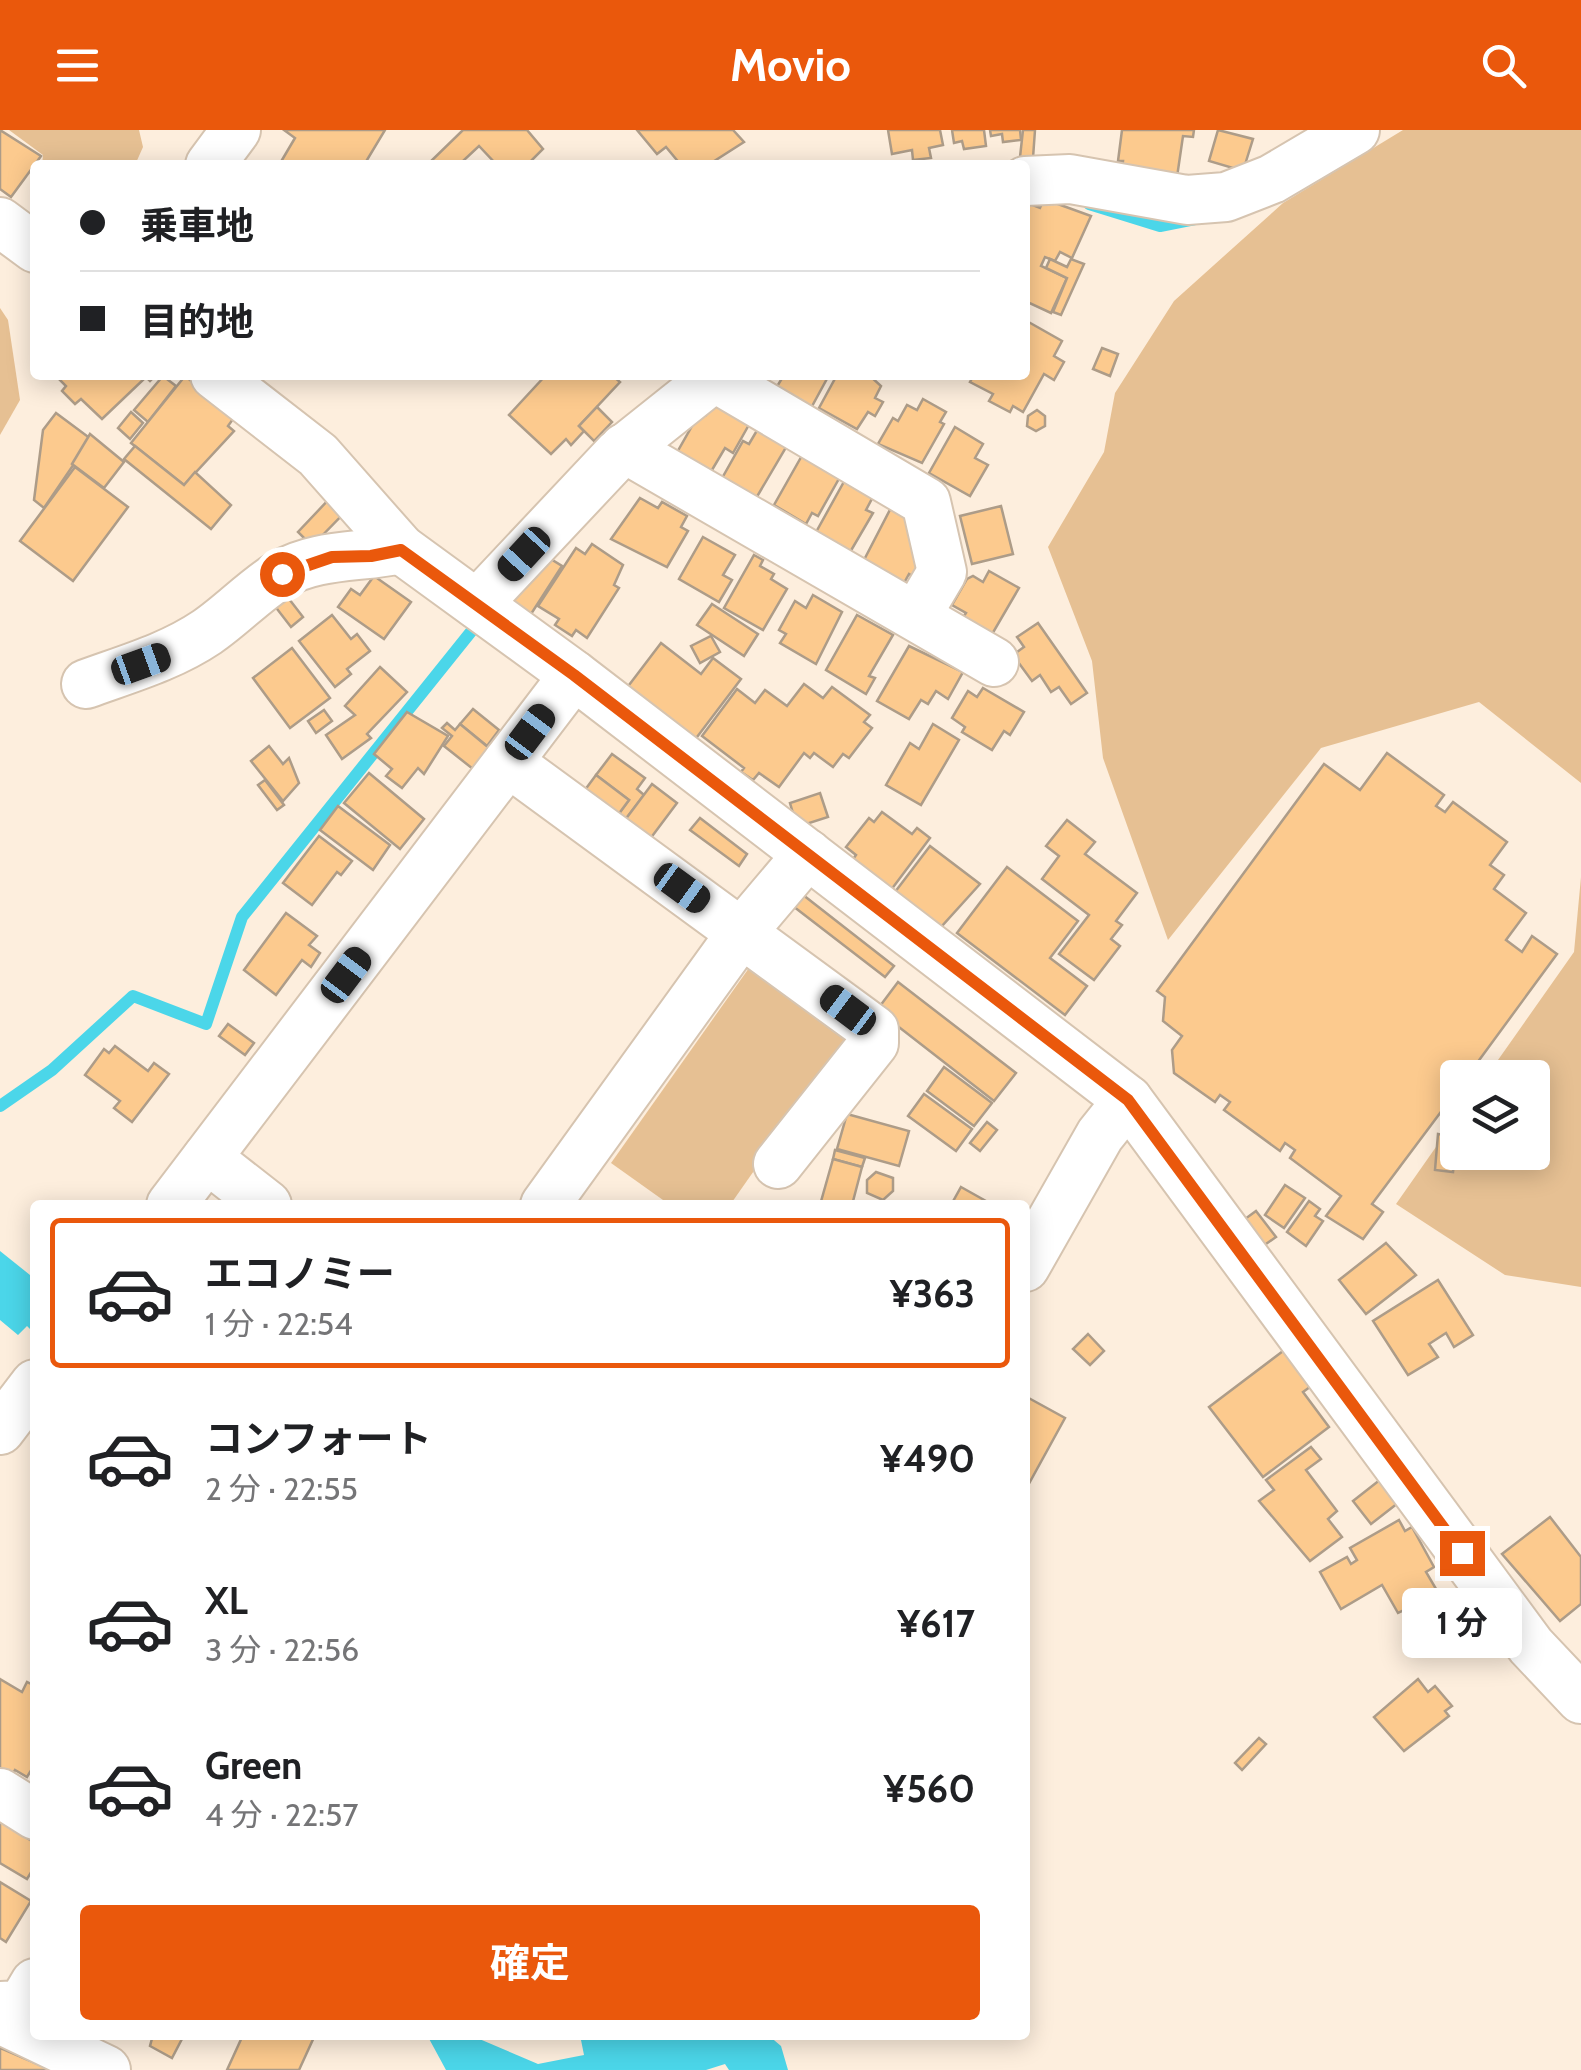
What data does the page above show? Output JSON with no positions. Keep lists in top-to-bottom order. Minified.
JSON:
{"page":{"header":"Movio","banner":["乗車地","目的地"],"list":[{"name":"エコノミー","note":"1 分 · 22:54","value":"¥363"},{"name":"コンフォート","note":"2 分 · 22:55","value":"¥490"},{"name":"XL","note":"3 分 · 22:56","value":"¥617"},{"name":"Green","note":"4 分 · 22:57","value":"¥560"}],"bubble":"1 分","buttons":"確定"}}
